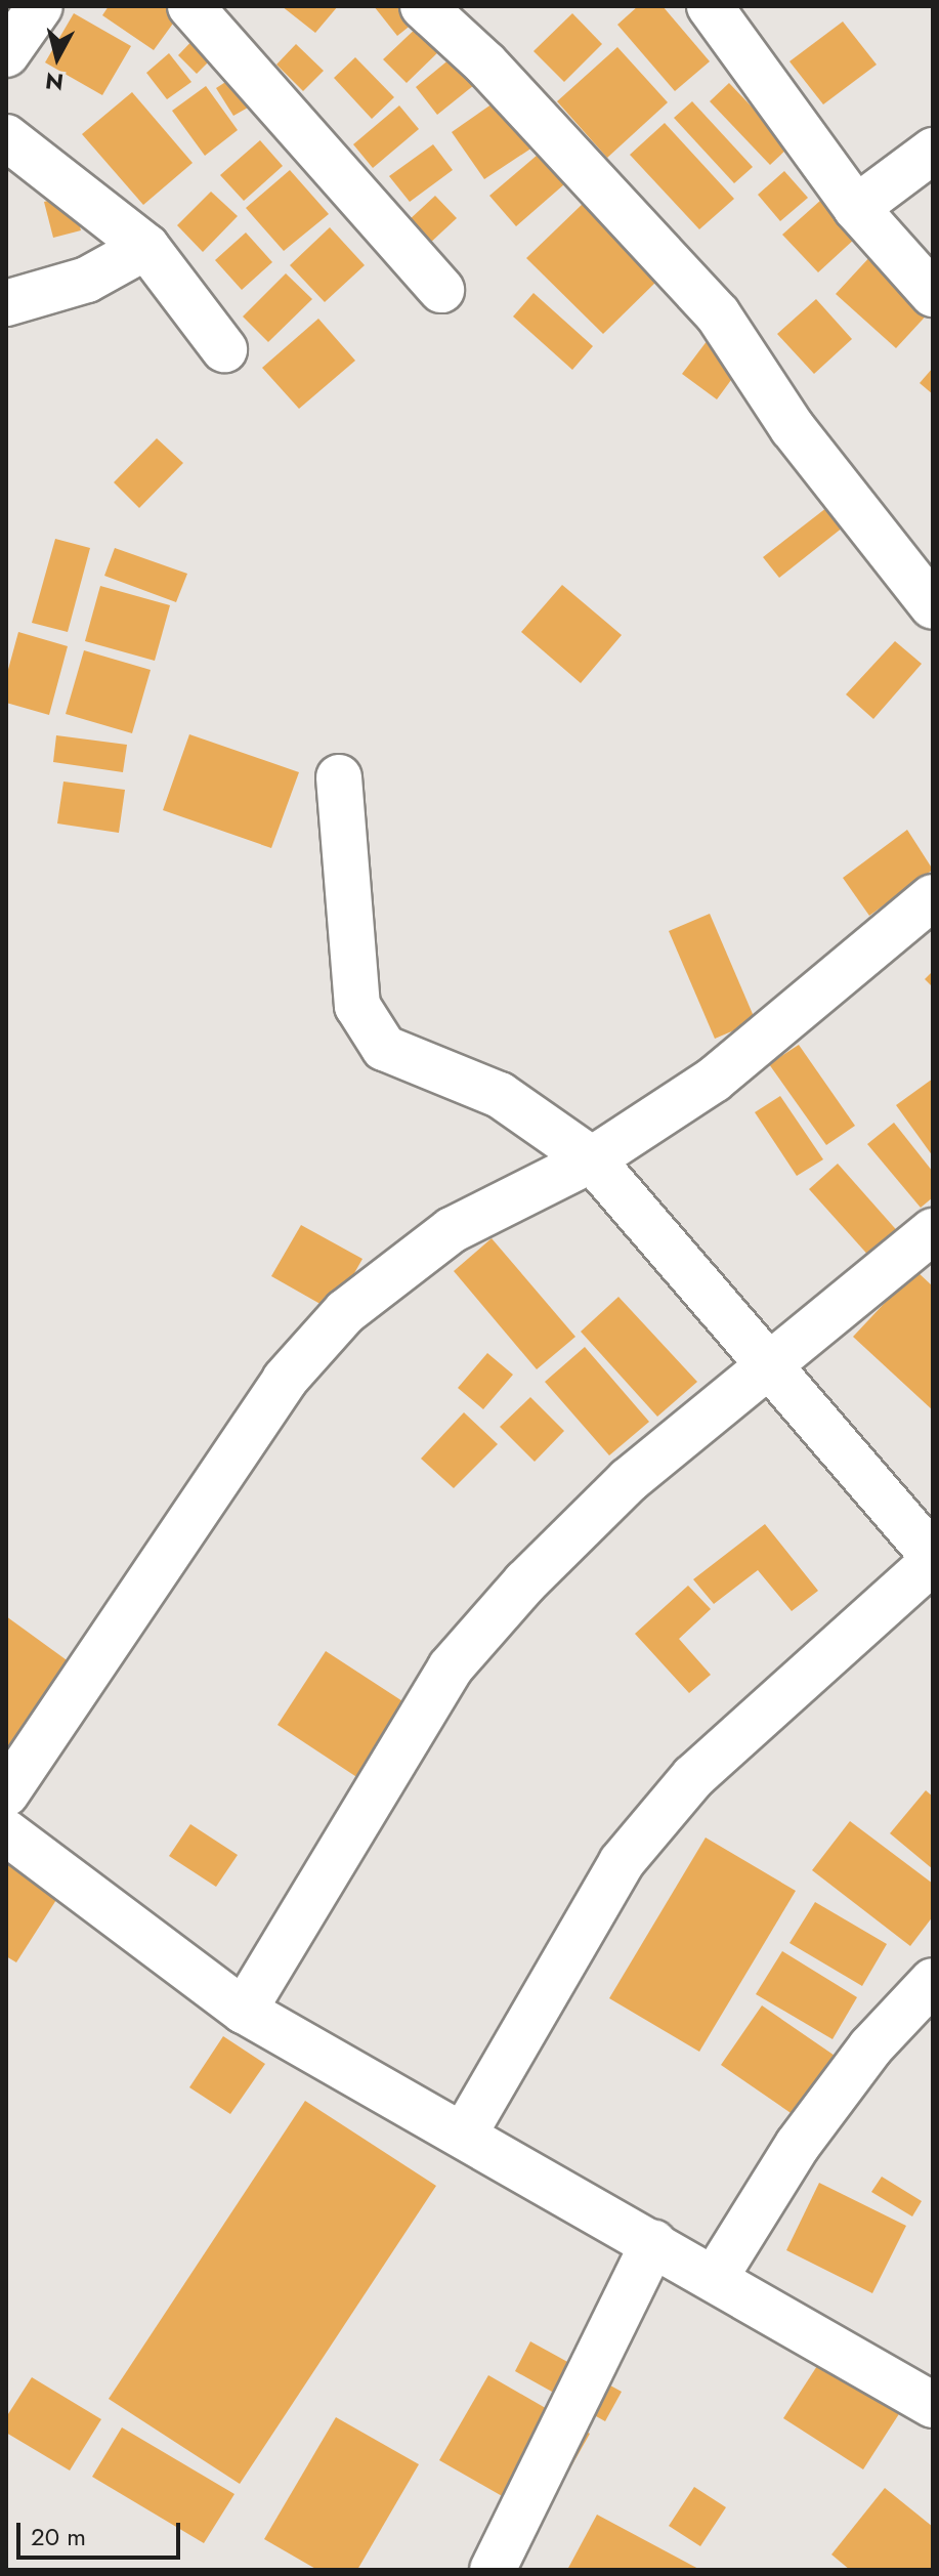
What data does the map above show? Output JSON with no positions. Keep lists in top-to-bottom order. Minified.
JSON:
{"scale_bar":"20 m","north":"bottom"}
